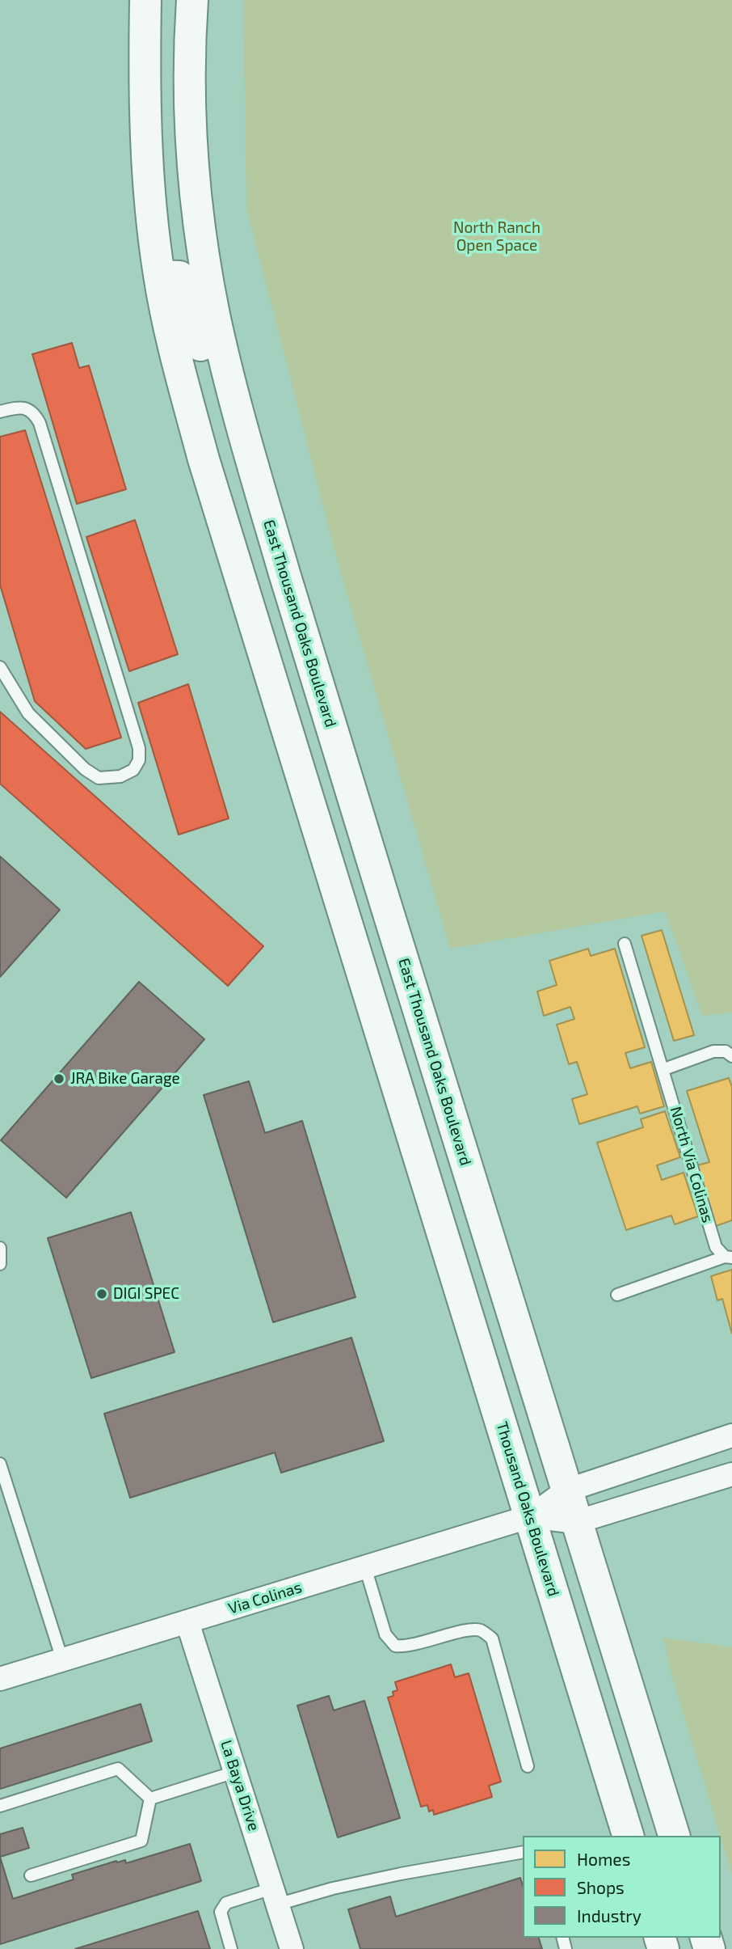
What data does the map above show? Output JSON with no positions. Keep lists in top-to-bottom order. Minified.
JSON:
{"streets":{"main road":["East Thousand Oaks Boulevard","Thousand Oaks Boulevard"],"street":["Via Colinas","La Baya Drive"],"lane":["North Via Colinas"]},"crossings":[["East Thousand Oaks Boulevard","Via Colinas"],["Thousand Oaks Boulevard","Via Colinas"],["Via Colinas","La Baya Drive"]],"parks":["North Ranch Open Space"],"places":["JRA Bike Garage","DIGI SPEC"],"legend":["Homes","Shops","Industry"]}
